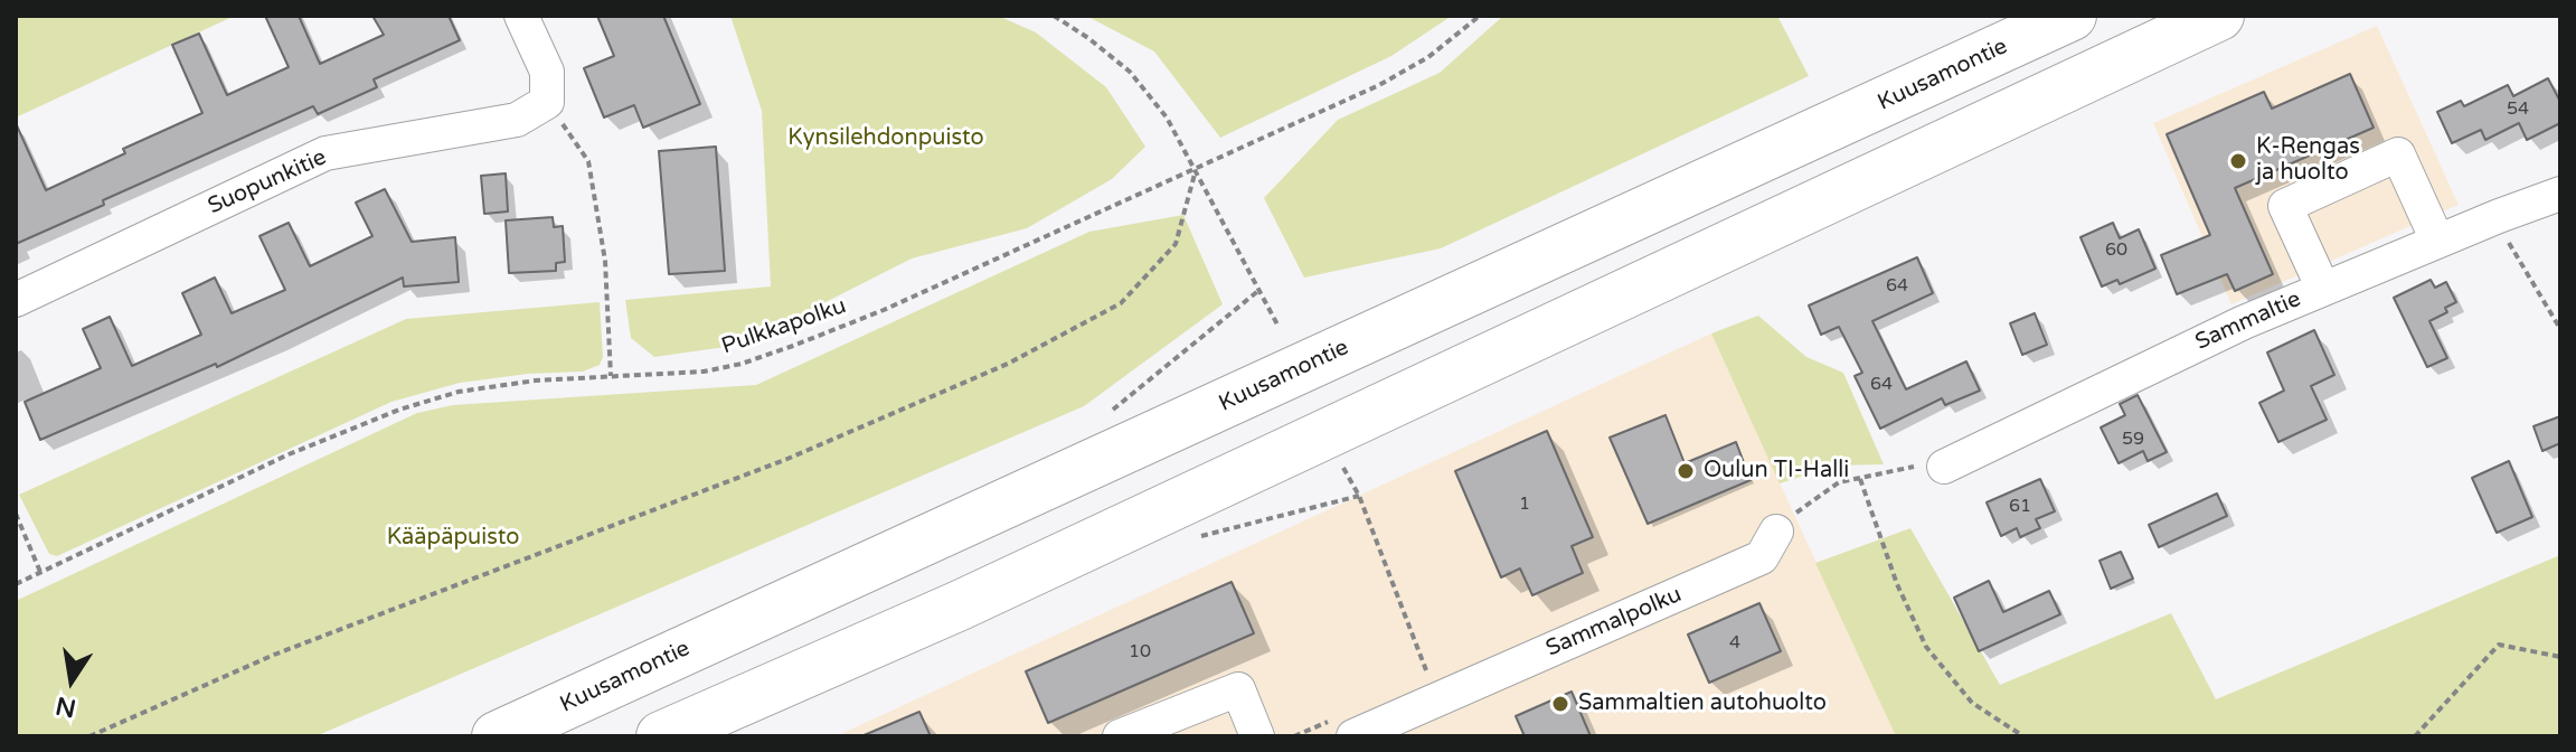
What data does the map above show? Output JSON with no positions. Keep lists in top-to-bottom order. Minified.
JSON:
{"streets":{"highway":["Kuusamontie"],"street":["Suopunkitie","Sammaltie","Sammalpolku"],"path":["Pulkkapolku"]},"parks":["Kynsilehdonpuisto","Kääpäpuisto"],"places":["K-Rengas ja huolto","Oulun TI-Halli","Sammaltien autohuolto"],"house_numbers":["54","60","64","64","59","1","61","4","10"],"north":"bottom"}
